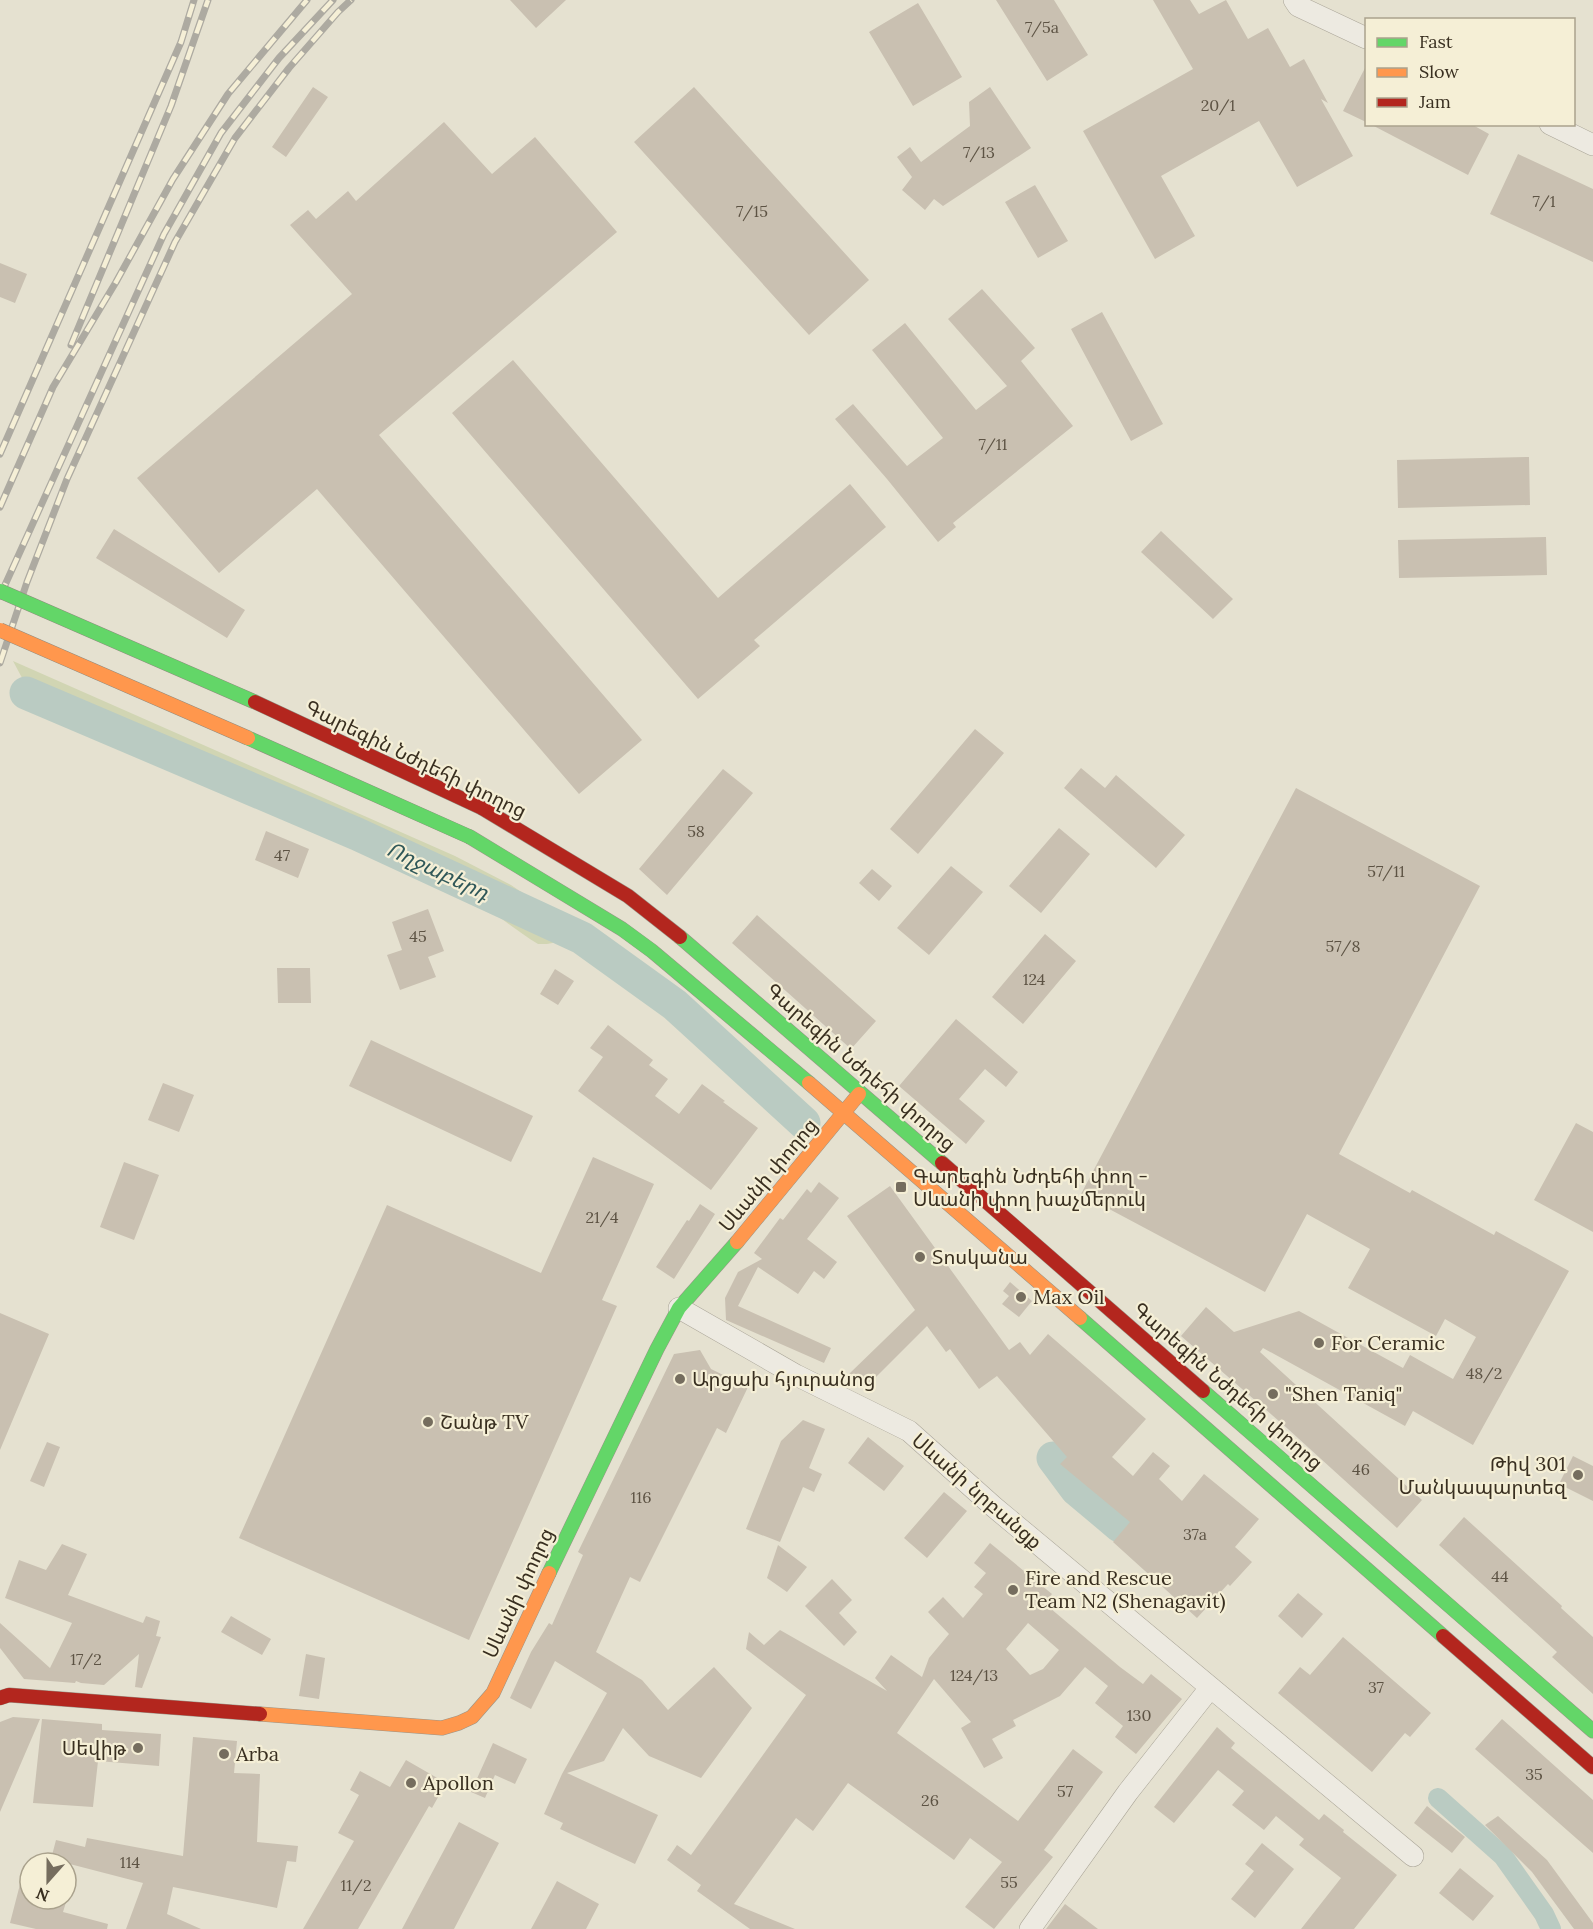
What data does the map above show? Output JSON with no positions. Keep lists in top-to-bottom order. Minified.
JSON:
{"streets":{"main road":["Գարեգին Նժդեհի փողոց","Սևանի փողոց"],"street":["Սևանի նրբանցք"]},"crossings":[["Գարեգին Նժդեհի փողոց","Սևանի փողոց"],["Սևանի փողոց","Սևանի նրբանցք"]],"water":["Ողջաբերդ"],"places":{"transit":["Գարեգին Նժդեհի փող - Սևանի փող խաչմերուկ"],"other":["Տոսկանա","Max Oil","For Ceramic","Արցախ հյուրանոց","\"Shen Taniq\"","Շանթ TV","Թիվ 301 Մանկապարտեզ","Fire and Rescue Team N2 (Shenagavit)","Սեվիթ","Arba","Apollon"]},"house_numbers":["7/5a","20/1","7/13","7/1","7/15","7/11","58","47","57/11","45","57/8","124","21/4","48/2","46","116","37a","44","17/2","124/13","37","130","35","57","26","114","55","11/2"],"legend":["Fast","Slow","Jam"],"north":"bottom"}
